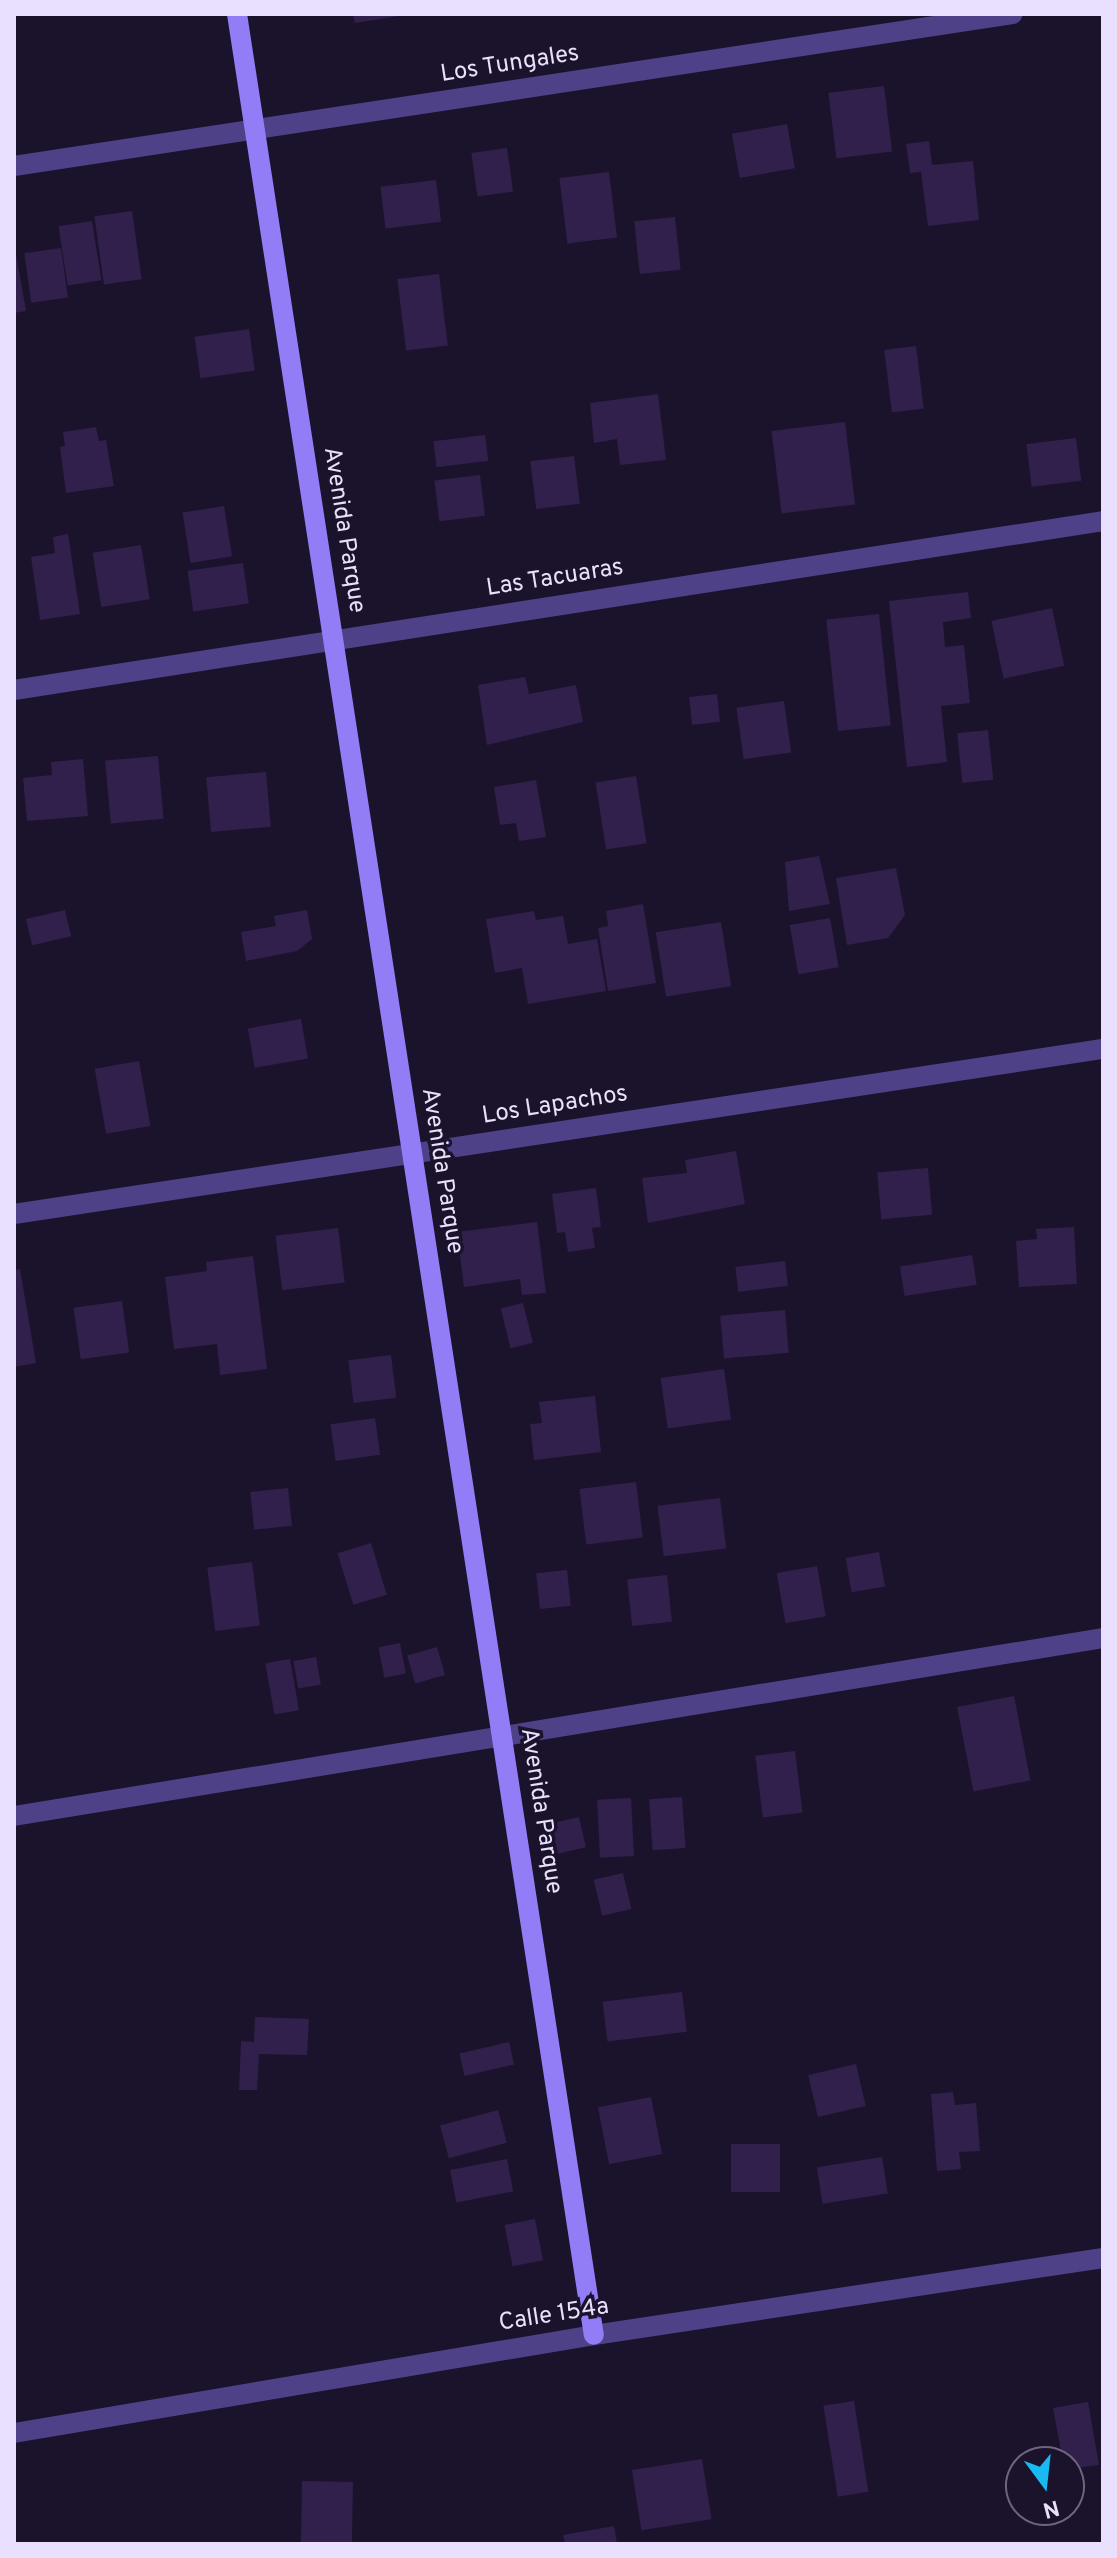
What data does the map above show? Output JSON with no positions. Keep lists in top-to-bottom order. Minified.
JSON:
{"streets":{"street":["Los Tungales","Avenida Parque","Las Tacuaras","Los Lapachos","Calle 154a"]},"crossings":[["Los Tungales","Avenida Parque"],["Avenida Parque","Las Tacuaras"],["Avenida Parque","Los Lapachos"],["Avenida Parque","Calle 154a"]],"north":"bottom"}
